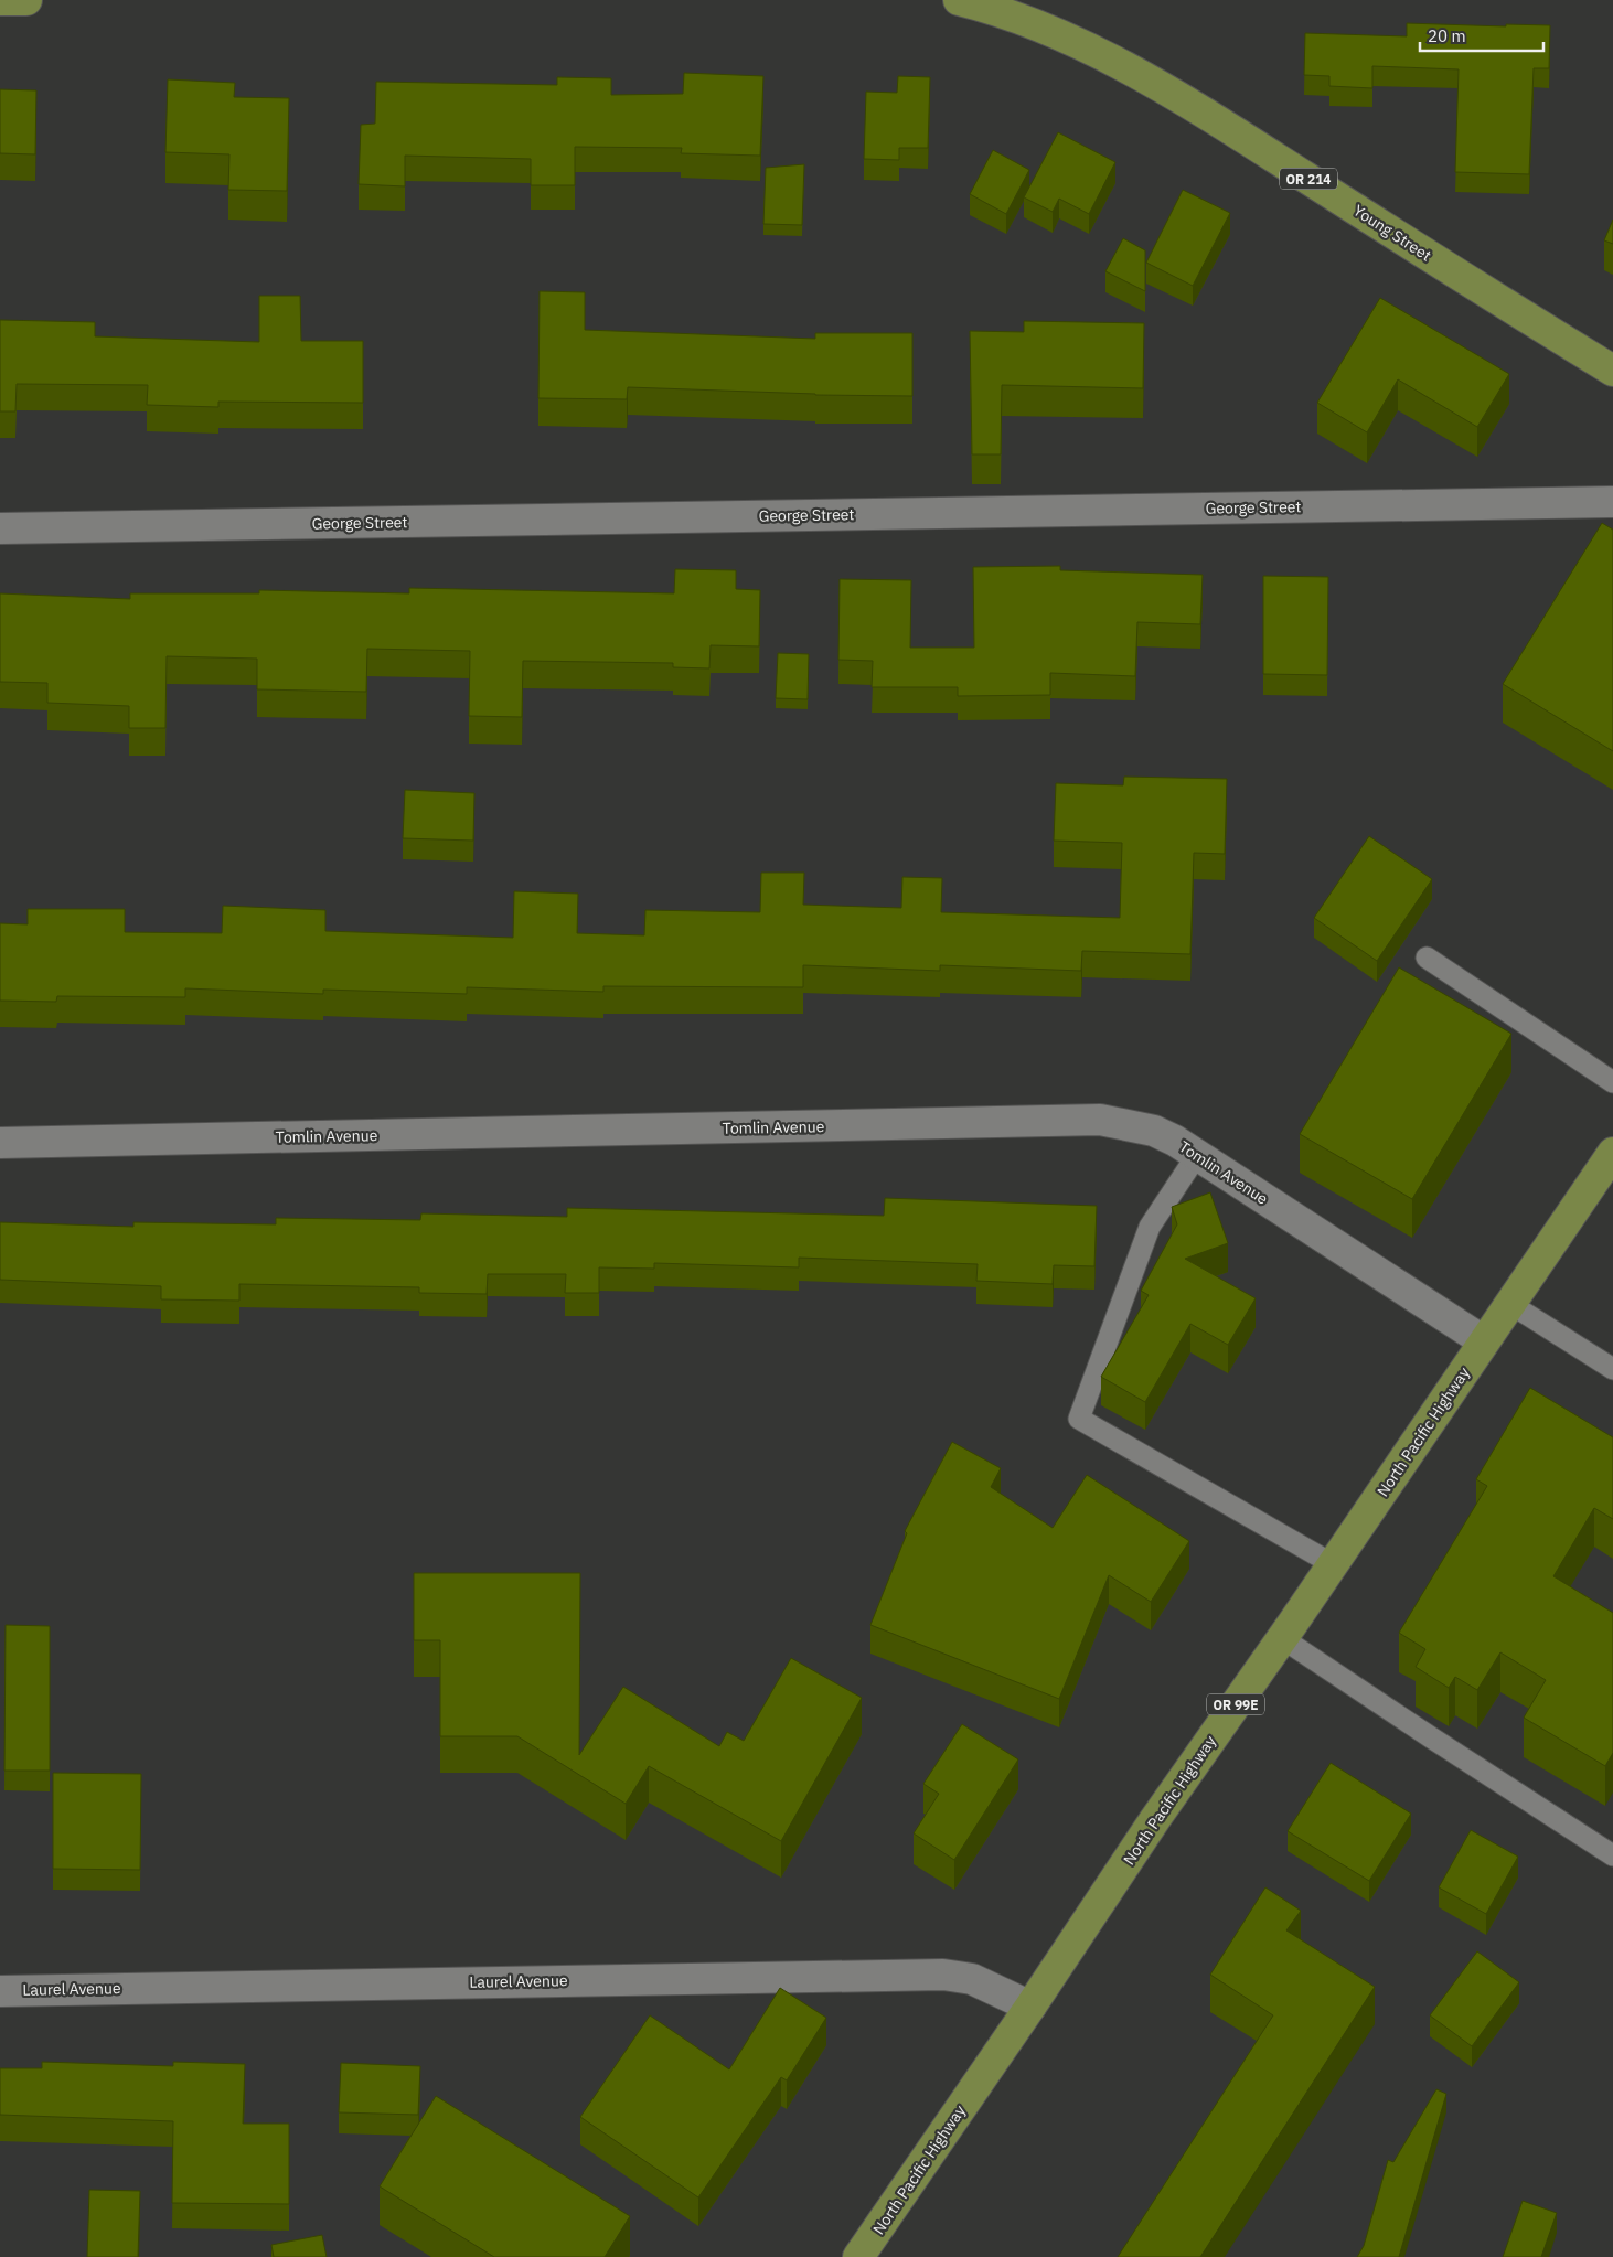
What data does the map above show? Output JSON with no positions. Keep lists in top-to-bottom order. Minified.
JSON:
{"streets":{"main road":["OR 214","Young Street","North Pacific Highway","OR 99E"],"street":["George Street","Tomlin Avenue","Laurel Avenue"]},"crossings":[["OR 214","Young Street"],["Tomlin Avenue","North Pacific Highway"],["North Pacific Highway","Laurel Avenue"]],"scale_bar":"20 m"}
